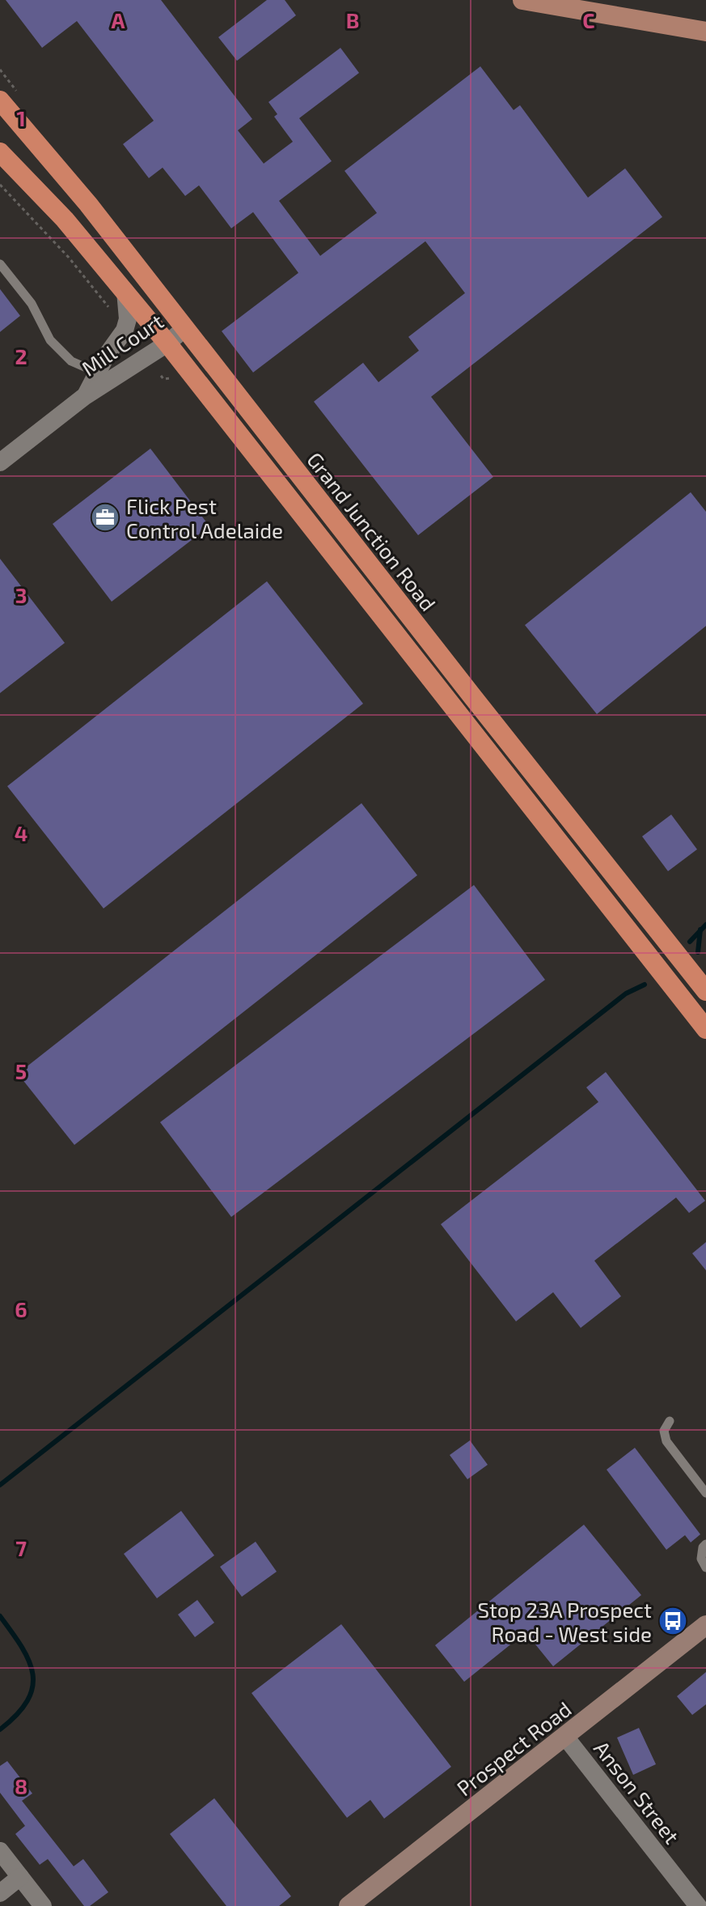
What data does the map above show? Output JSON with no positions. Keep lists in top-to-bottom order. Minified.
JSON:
{"streets":{"highway":["Grand Junction Road"],"main road":["Prospect Road"],"street":["Mill Court","Anson Street"]},"crossings":[["Mill Court","Grand Junction Road"],["Prospect Road","Anson Street"]],"places":{"office":["Flick Pest Control Adelaide"],"bus stop":["Stop 23A Prospect Road - West side"]},"grid":{"columns":["A","B","C"],"rows":["1","2","3","4","5","6","7","8"]}}
